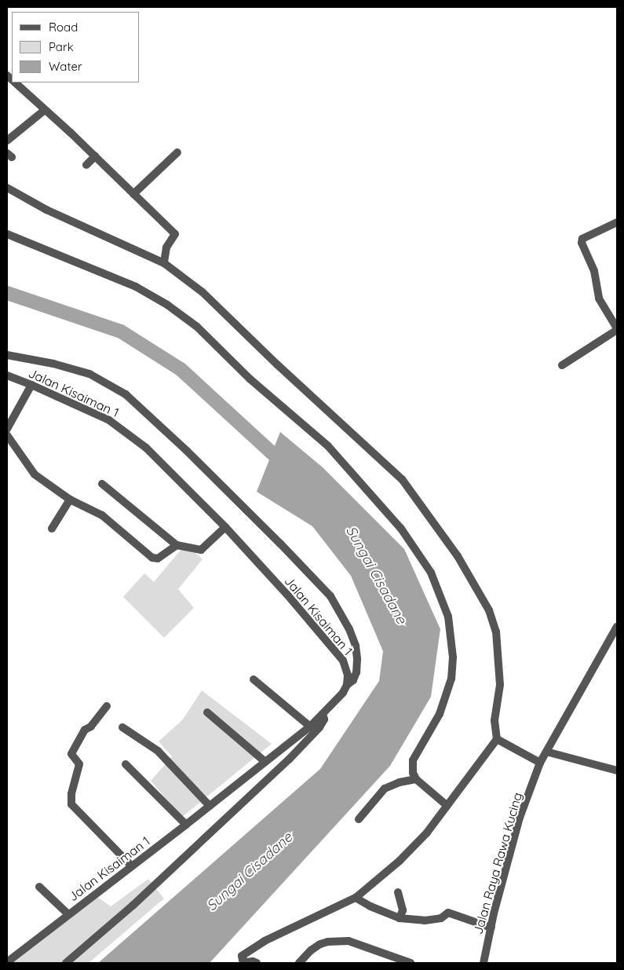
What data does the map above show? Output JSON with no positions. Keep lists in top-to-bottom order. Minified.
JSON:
{"streets":{"street":["Jalan Kisaiman 1","Jalan Raya Rawa Kucing"]},"water":["Sungai Cisadane"],"legend":["Road","Park","Water"]}
